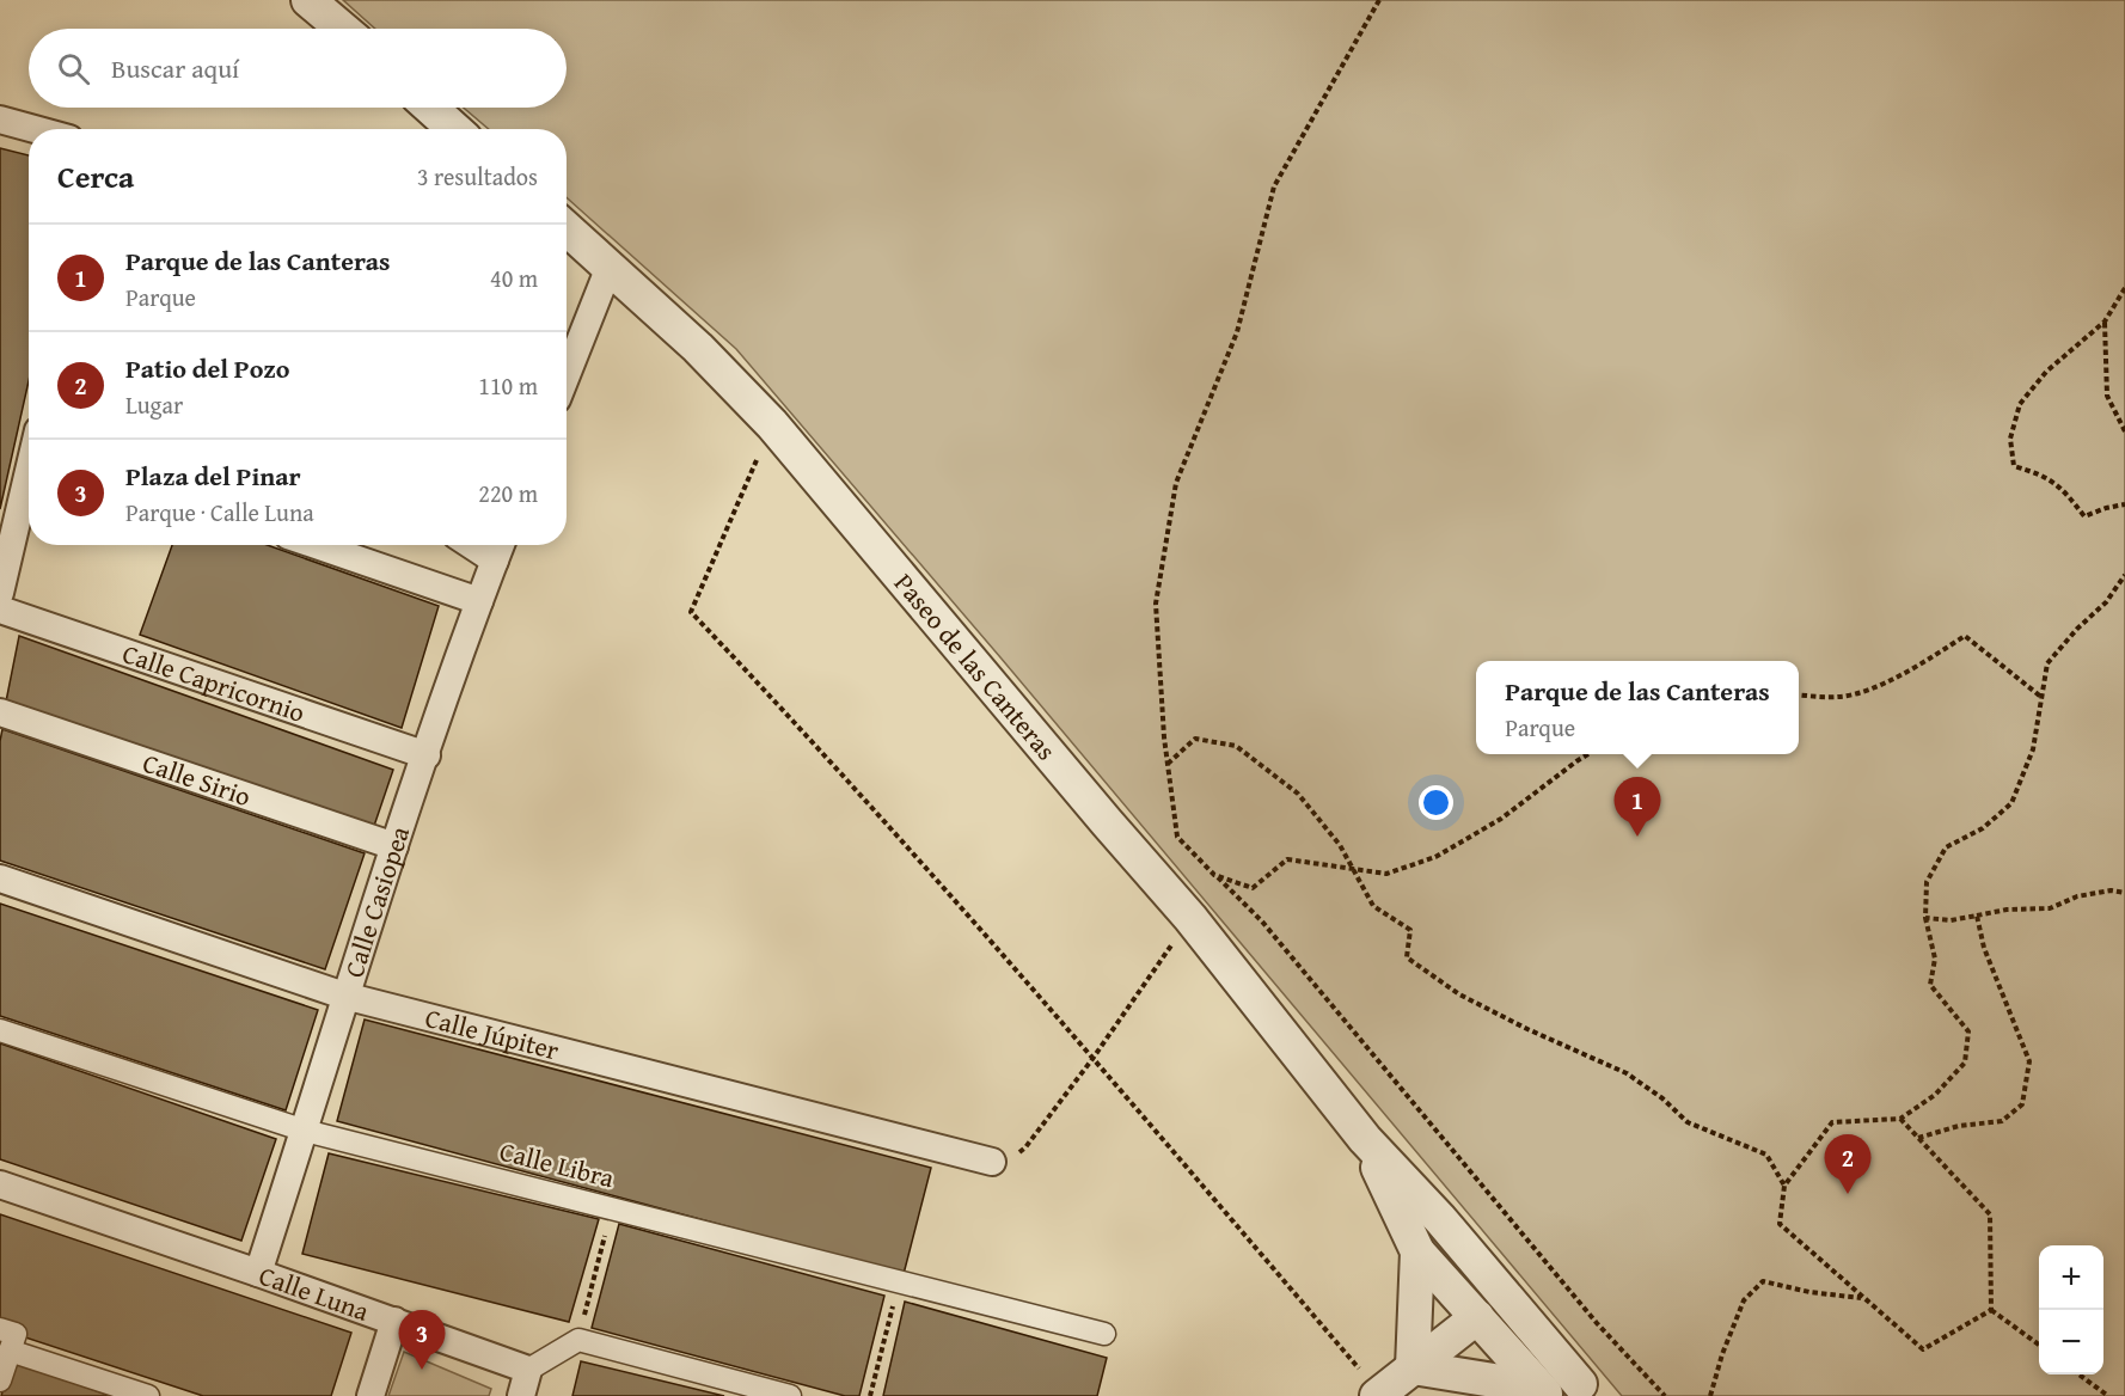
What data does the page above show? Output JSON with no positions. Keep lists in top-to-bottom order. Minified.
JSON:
{"streets":{"street":["Paseo de las Canteras","Calle Capricornio","Calle Sirio","Calle Casiopea","Calle Júpiter","Calle Libra","Calle Luna"]},"crossings":[["Calle Capricornio","Calle Casiopea"],["Calle Sirio","Calle Casiopea"],["Calle Casiopea","Calle Júpiter"],["Calle Casiopea","Calle Libra"],["Calle Casiopea","Calle Luna"]],"page":{"search":"Buscar aquí","heading":["Cerca","3 resultados"],"list":[{"mark":"1","name":"Parque de las Canteras","note":"Parque","value":"40 m"},{"mark":"2","name":"Patio del Pozo","note":"Lugar","value":"110 m"},{"mark":"3","name":"Plaza del Pinar","note":"Parque · Calle Luna","value":"220 m"}],"popup":["Parque de las Canteras","Parque"],"pins":["1","2","3"],"map_buttons":["+","−"]}}
